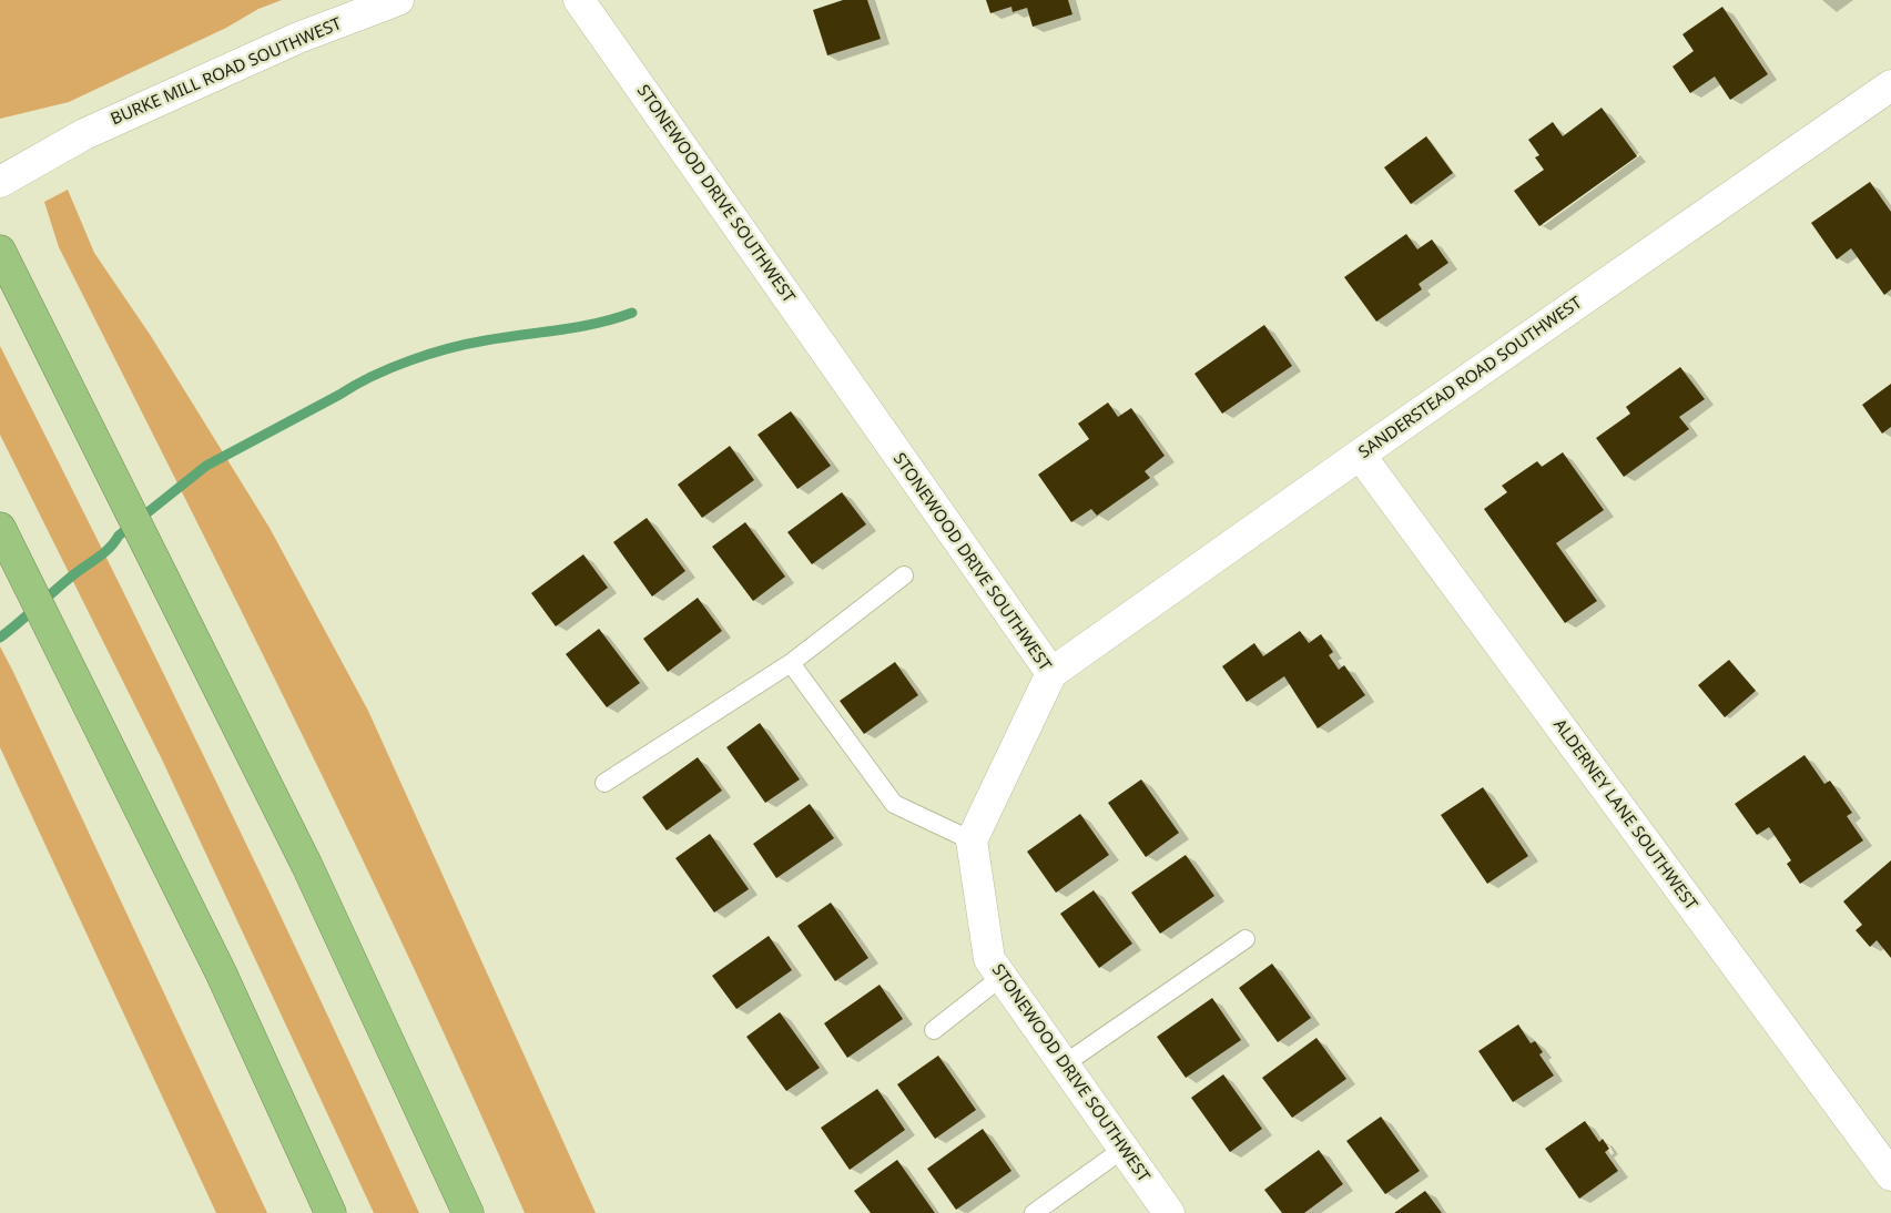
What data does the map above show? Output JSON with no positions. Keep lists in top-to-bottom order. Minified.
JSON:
{"streets":{"street":["BURKE MILL ROAD SOUTHWEST","STONEWOOD DRIVE SOUTHWEST","SANDERSTEAD ROAD SOUTHWEST","ALDERNEY LANE SOUTHWEST"]},"crossings":[["STONEWOOD DRIVE SOUTHWEST","SANDERSTEAD ROAD SOUTHWEST"],["SANDERSTEAD ROAD SOUTHWEST","ALDERNEY LANE SOUTHWEST"]]}
